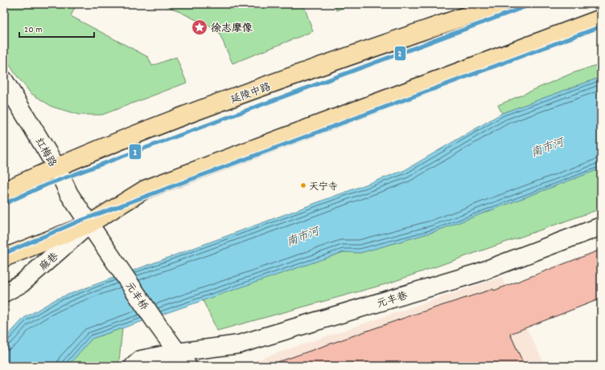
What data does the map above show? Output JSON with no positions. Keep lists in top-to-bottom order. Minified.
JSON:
{"streets":{"main road":["延陵中路"],"street":["红梅路","麻巷","元丰桥","元丰巷"]},"crossings":[["延陵中路","红梅路"],["红梅路","麻巷"],["红梅路","元丰桥"],["元丰桥","元丰巷"]],"water":["南市河"],"places":{"place":["徐志摩像"],"other":["天宁寺"]},"lines":["transit line 2"],"scale_bar":"20 m"}
